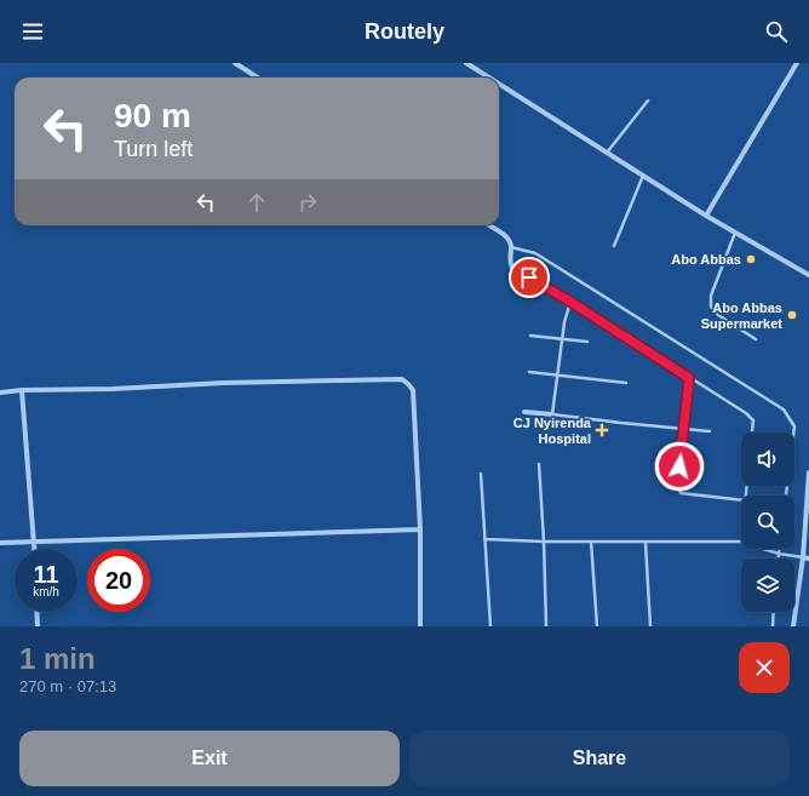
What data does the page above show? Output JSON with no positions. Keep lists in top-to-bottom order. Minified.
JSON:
{"places":{"other":["Abo Abbas","Abo Abbas Supermarket"],"health":["CJ Nyirenda Hospital"]},"page":{"header":"Routely","turn":["90 m","Turn left"],"speed":"11 km/h","limit":"20","heading":["1 min","270 m · 07:13"],"buttons":["Exit","Share"]}}
